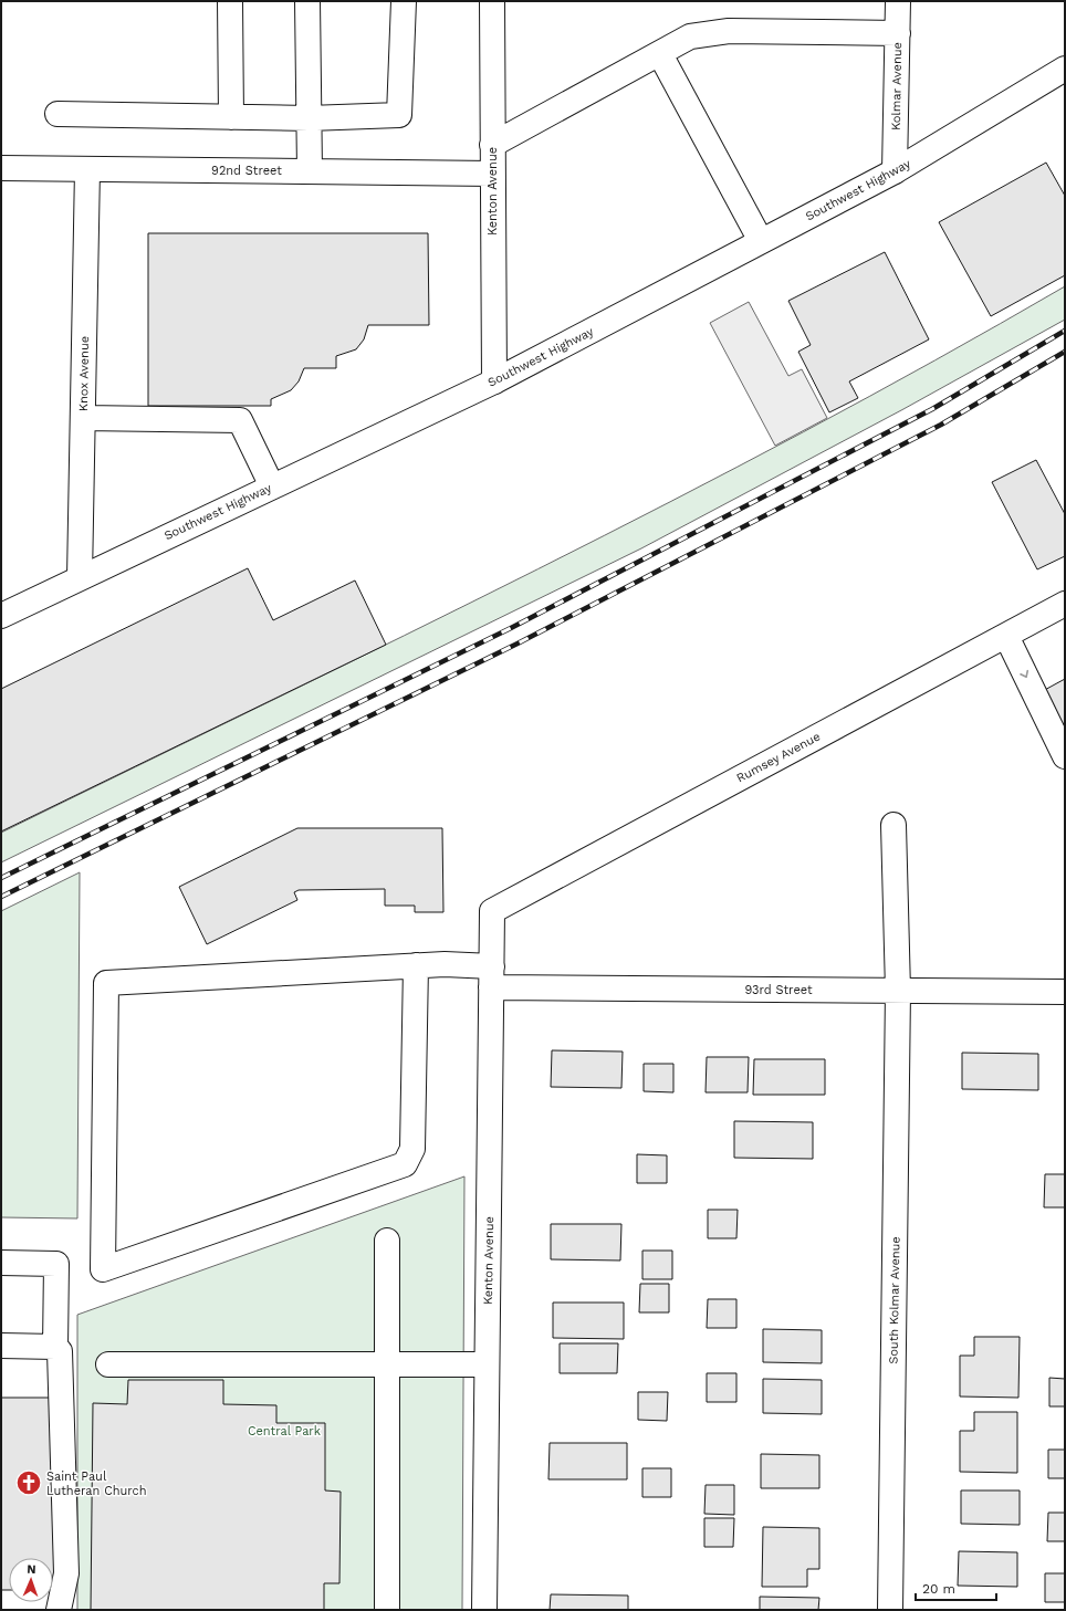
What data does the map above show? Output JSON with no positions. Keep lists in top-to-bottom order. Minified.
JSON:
{"streets":{"street":["Kolmar Avenue","92nd Street","Southwest Highway","Kenton Avenue","Knox Avenue","Rumsey Avenue","93rd Street","South Kolmar Avenue"]},"crossings":[["Kolmar Avenue","Southwest Highway"],["92nd Street","Kenton Avenue"],["92nd Street","Knox Avenue"],["Southwest Highway","Kenton Avenue"],["Southwest Highway","Knox Avenue"],["Kenton Avenue","Rumsey Avenue"],["Kenton Avenue","93rd Street"],["93rd Street","South Kolmar Avenue"]],"parks":["Central Park"],"places":{"church":["Saint Paul Lutheran Church"]},"scale_bar":"20 m","north":"top"}
